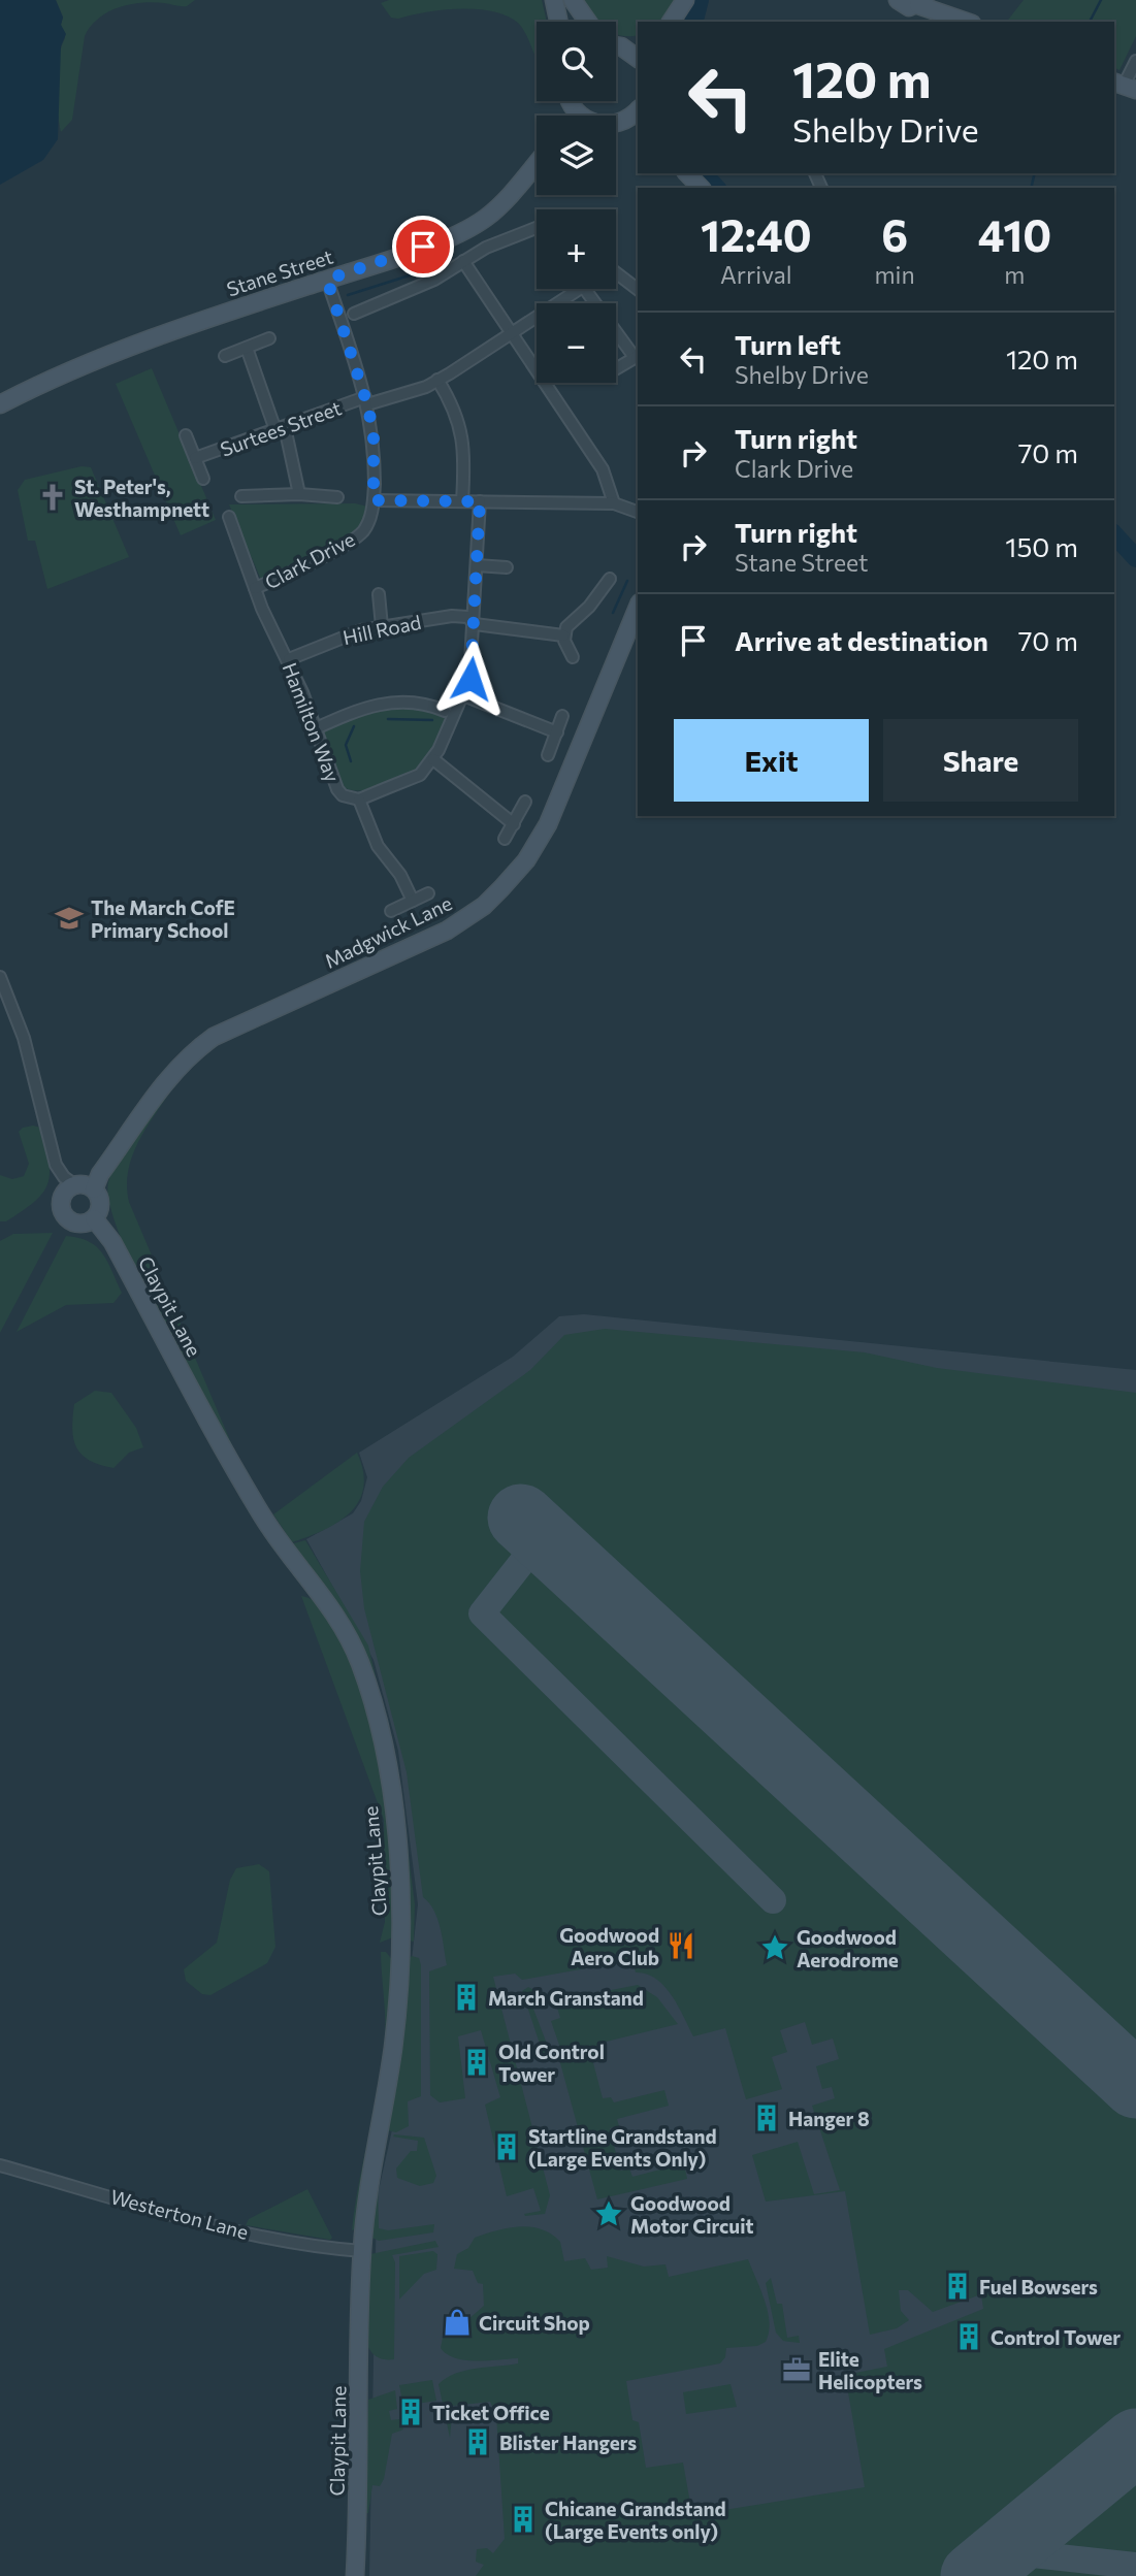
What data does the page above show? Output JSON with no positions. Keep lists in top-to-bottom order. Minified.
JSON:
{"streets":{"street":["Stane Street","Surtees Street","Clark Drive","Hill Road","Hamilton Way","Madgwick Lane","Claypit Lane","Westerton Lane"]},"crossings":[["Stane Street","Clark Drive"],["Surtees Street","Clark Drive"],["Clark Drive","Hamilton Way"],["Hill Road","Hamilton Way"],["Madgwick Lane","Claypit Lane"],["Claypit Lane","Westerton Lane"]],"places":{"church":["St. Peter's, Westhampnett"],"school or university":["The March CofE Primary School"],"restaurant":["Goodwood Aero Club"],"place":["Goodwood Aerodrome","Goodwood Motor Circuit"],"building":["March Granstand","Old Control Tower","Hanger 8","Startline Grandstand (Large Events Only)","Fuel Bowsers","Control Tower","Ticket Office","Blister Hangers","Chicane Grandstand (Large Events only)"],"shop":["Circuit Shop"],"office":["Elite Helicopters"]},"page":{"map_buttons":["+","−"],"turn":["120 m","Shelby Drive"],"eta":["12:40","Arrival","6","min","410","m"],"list":[{"name":"Turn left","note":"Shelby Drive","value":"120 m"},{"name":"Turn right","note":"Clark Drive","value":"70 m"},{"name":"Turn right","note":"Stane Street","value":"150 m"},{"name":"Arrive at destination","value":"70 m"}],"buttons":["Exit","Share"]}}
